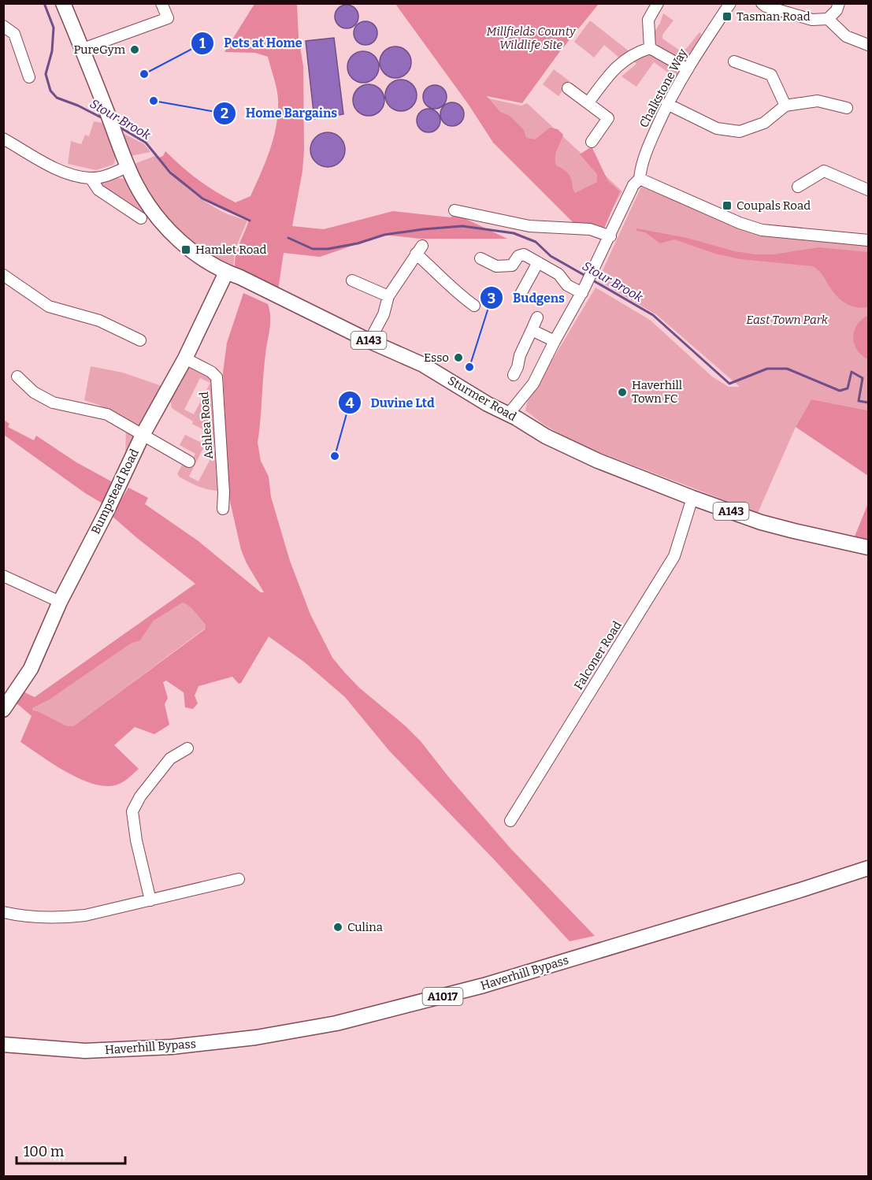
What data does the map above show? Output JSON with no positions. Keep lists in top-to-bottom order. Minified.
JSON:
{"streets":{"main road":["A143","Sturmer Road","Bumpstead Road","Haverhill Bypass","A1017"],"street":["Chalkstone Way","Ashlea Road","Falconer Road"]},"crossings":[["Chalkstone Way","Sturmer Road"],["A143","Sturmer Road"],["Sturmer Road","Bumpstead Road"],["Sturmer Road","Falconer Road"],["Ashlea Road","Bumpstead Road"]],"water":["Stour Brook"],"parks":["Millfields County Wildlife Site","East Town Park"],"places":{"transit":["Tasman Road","Coupals Road","Hamlet Road"],"other":["PureGym","Pets at Home","Home Bargains","Esso","Budgens","Haverhill Town FC","Duvine Ltd","Culina"]},"scale_bar":"100 m"}
